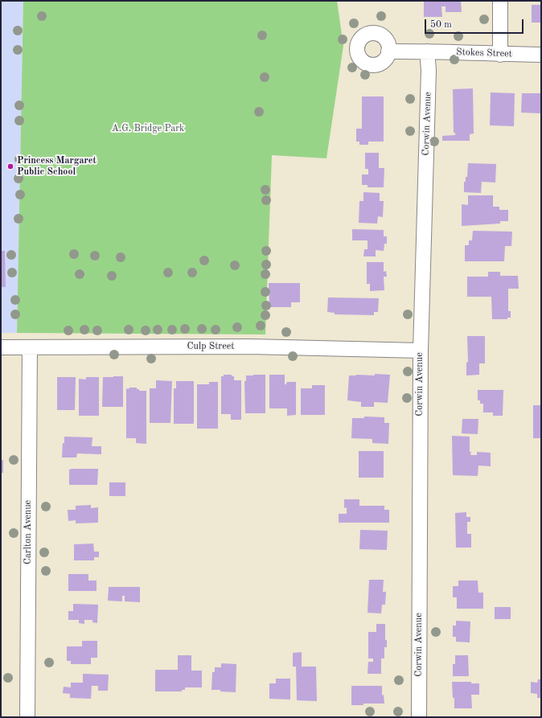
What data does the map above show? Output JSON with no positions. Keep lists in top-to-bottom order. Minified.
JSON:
{"streets":{"street":["Stokes Street","Corwin Avenue","Culp Street","Carlton Avenue"]},"crossings":[["Stokes Street","Corwin Avenue"],["Corwin Avenue","Culp Street"],["Culp Street","Carlton Avenue"]],"parks":["A.G. Bridge Park"],"places":["Princess Margaret Public School"],"scale_bar":"50 m"}
